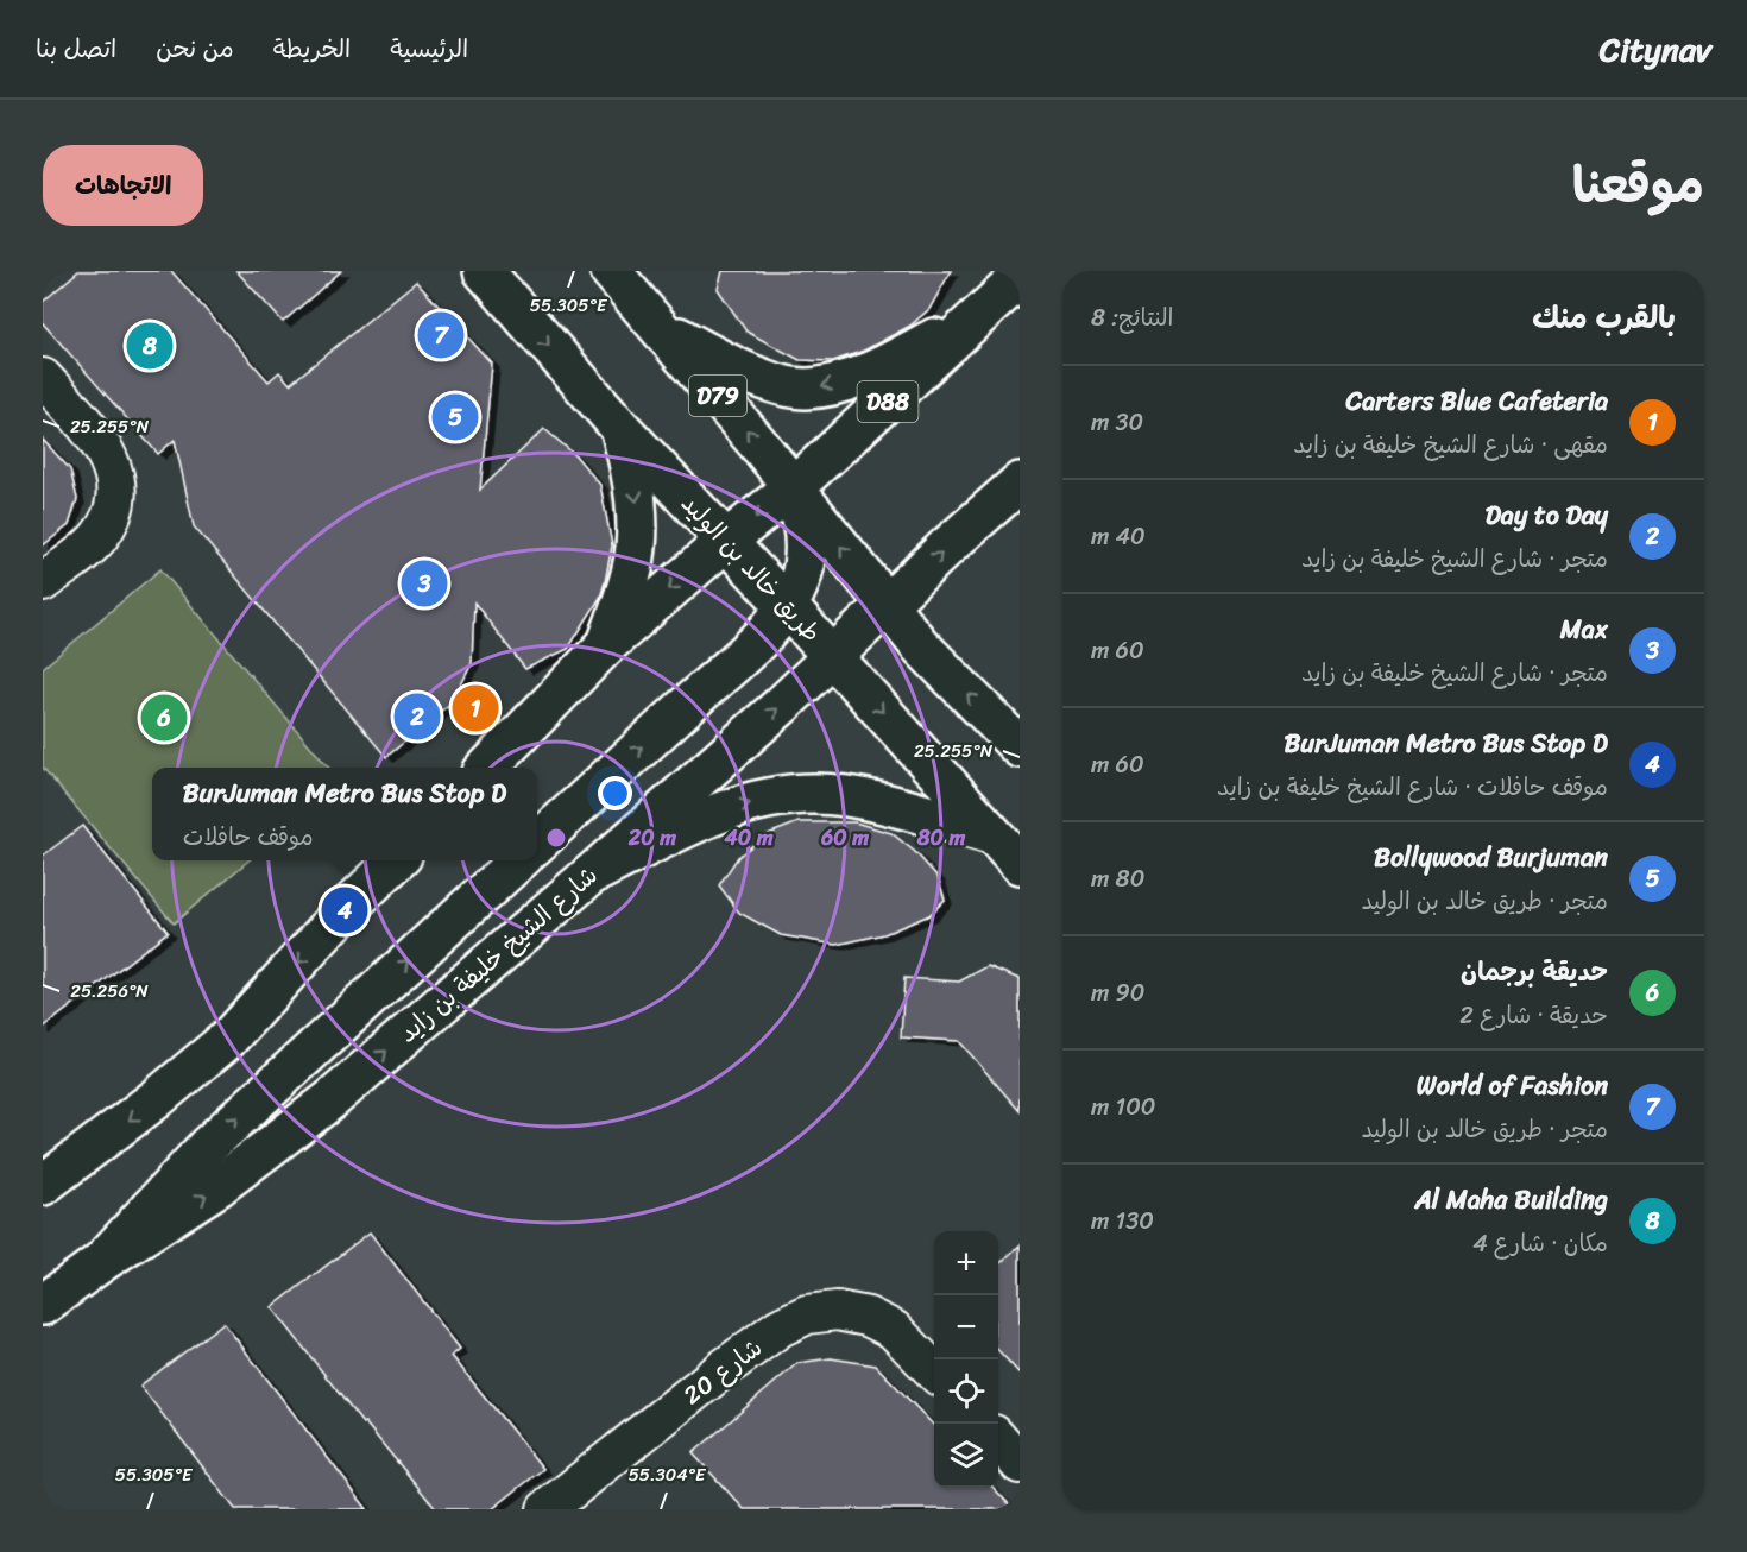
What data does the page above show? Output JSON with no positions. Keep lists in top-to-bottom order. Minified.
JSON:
{"streets":{"main road":["D79","D88","طريق خالد بن الوليد","شارع الشيخ خليفة بن زايد"],"street":["شارع 20"]},"crossings":[["D79","D88"],["D79","شارع الشيخ خليفة بن زايد"],["D88","طريق خالد بن الوليد"],["طريق خالد بن الوليد","شارع الشيخ خليفة بن زايد"]],"page":{"header":"Citynav","nav":["الرئيسية","الخريطة","من نحن","اتصل بنا"],"title":"موقعنا","buttons":"الاتجاهات","heading":["بالقرب منك","النتائج: 8"],"pins":["7","8","5","3","1","2","6","4"],"list":[{"mark":"1","name":"Carters Blue Cafeteria","note":"مقهى · شارع الشيخ خليفة بن زايد","value":"30 m"},{"mark":"2","name":"Day to Day","note":"متجر · شارع الشيخ خليفة بن زايد","value":"40 m"},{"mark":"3","name":"Max","note":"متجر · شارع الشيخ خليفة بن زايد","value":"60 m"},{"mark":"4","name":"BurJuman Metro Bus Stop D","note":"موقف حافلات · شارع الشيخ خليفة بن زايد","value":"60 m"},{"mark":"5","name":"Bollywood Burjuman","note":"متجر · طريق خالد بن الوليد","value":"80 m"},{"mark":"6","name":"حديقة برجمان","note":"حديقة · شارع 2","value":"90 m"},{"mark":"7","name":"World of Fashion","note":"متجر · طريق خالد بن الوليد","value":"100 m"},{"mark":"8","name":"Al Maha Building","note":"مكان · شارع 4","value":"130 m"}],"popup":["BurJuman Metro Bus Stop D","موقف حافلات"],"map_buttons":["+","−"]},"coordinates":["55.305°E","25.255°N","25.256°N","55.304°E"],"rings":["20 m","40 m","60 m","80 m"]}
